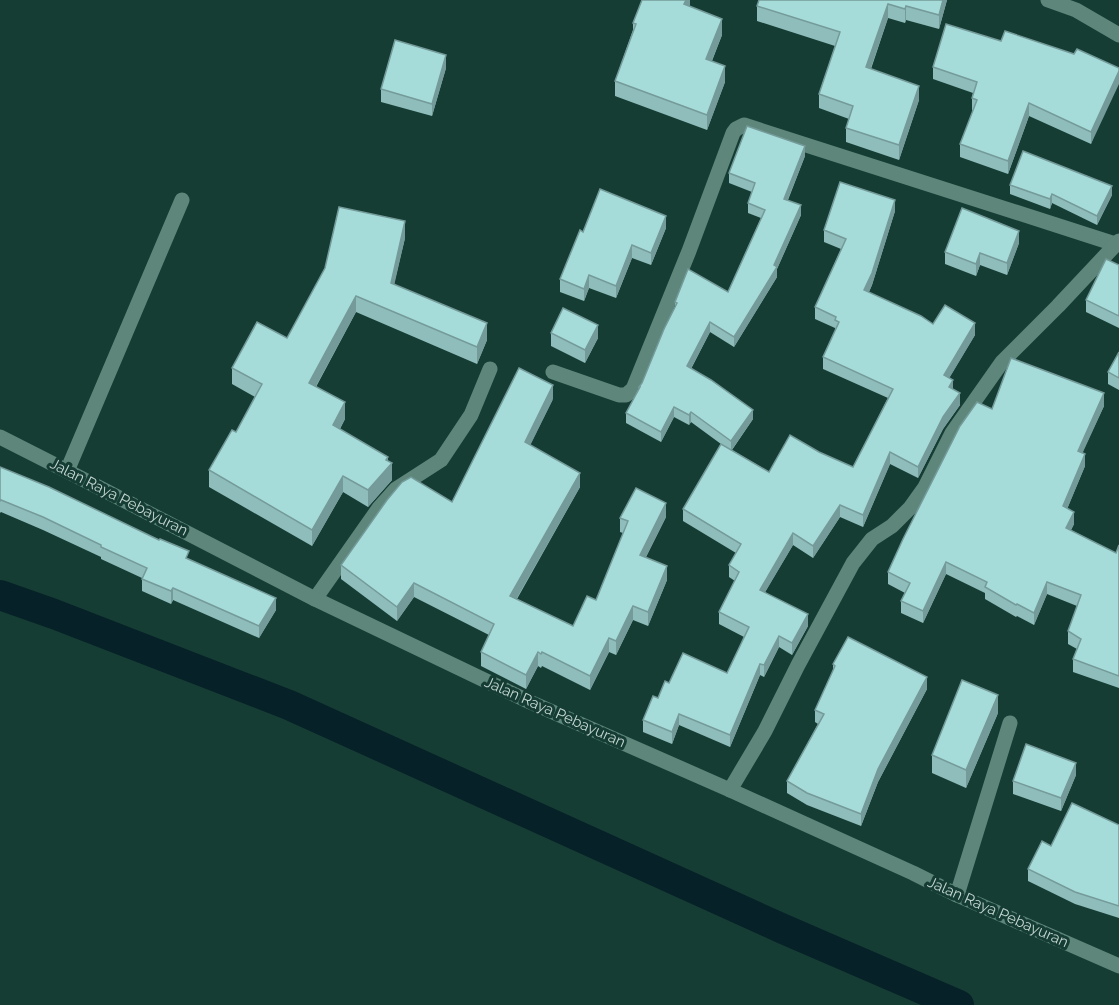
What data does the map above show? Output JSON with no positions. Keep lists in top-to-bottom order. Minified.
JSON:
{"streets":{"street":["Jalan Raya Pebayuran"]}}
